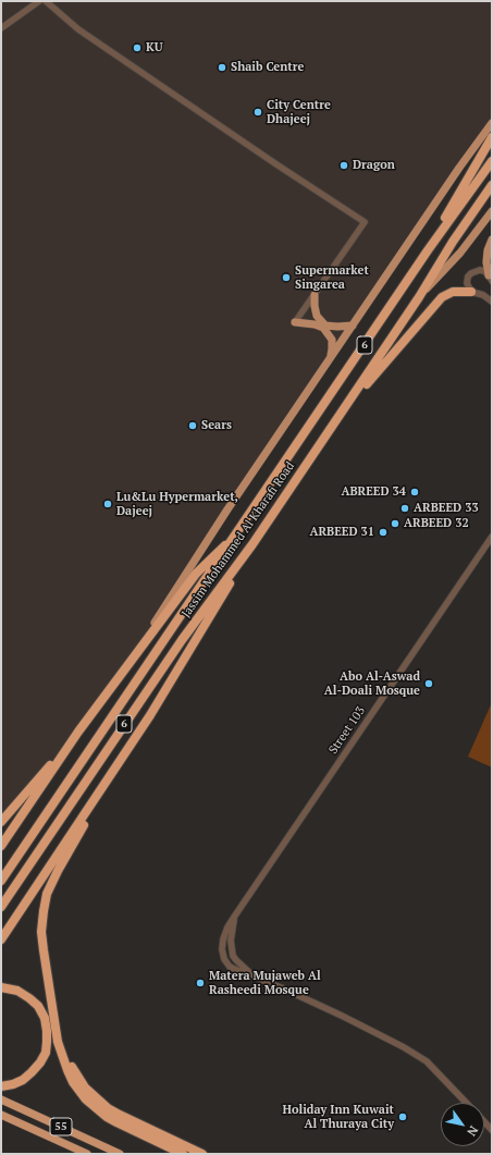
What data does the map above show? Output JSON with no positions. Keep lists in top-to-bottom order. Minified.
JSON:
{"streets":{"highway":["6","Jassim Mohammed Al Kharafi Road","55"],"street":["Street 103"]},"places":["KU","Shaib Centre","City Centre Dhajeej","Dragon","Supermarket Singarea","Sears","ABREED 34","Lu&Lu Hypermarket, Dajeej","ARBEED 33","ARBEED 32","ARBEED 31","Abo Al-Aswad Al-Doali Mosque","Matera Mujaweb Al Rasheedi Mosque","Holiday Inn Kuwait Al Thuraya City"],"north":"bottom right"}
